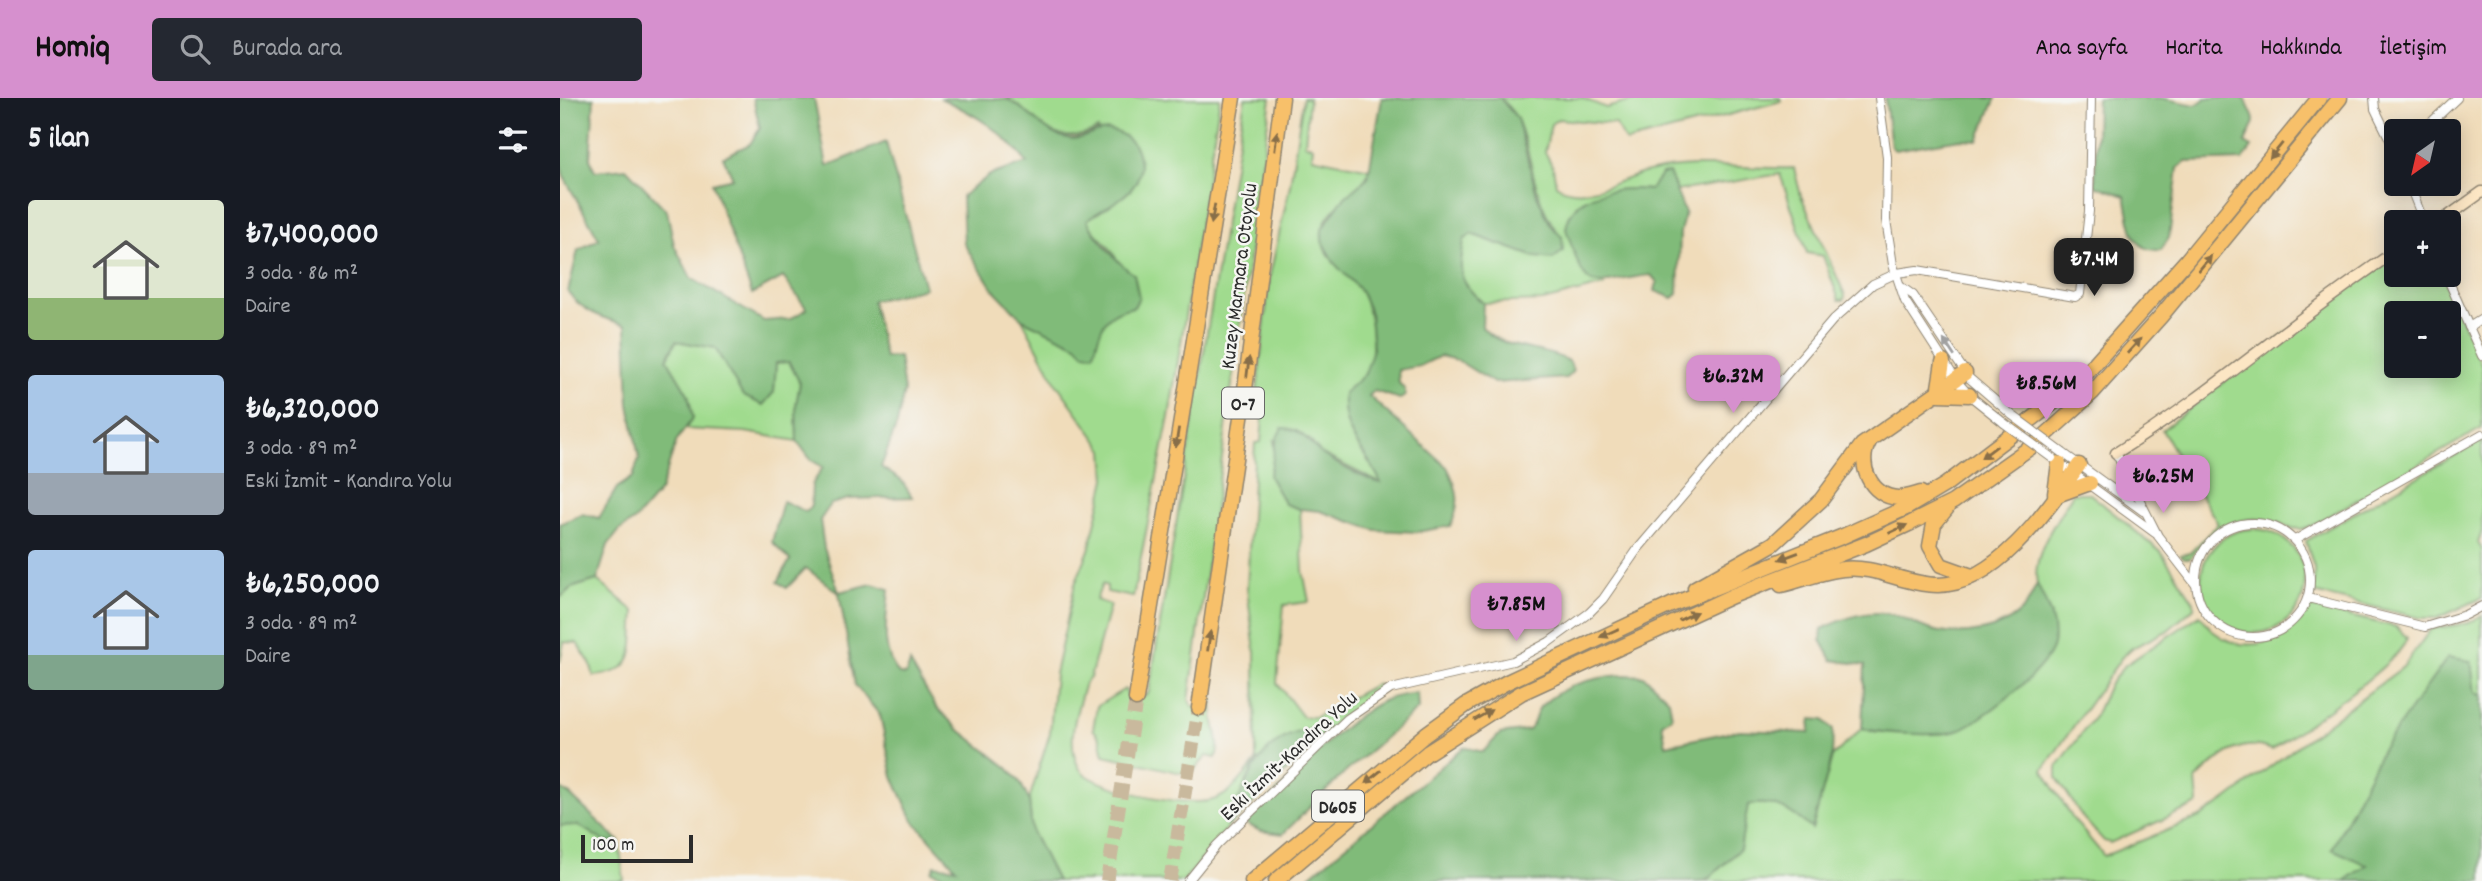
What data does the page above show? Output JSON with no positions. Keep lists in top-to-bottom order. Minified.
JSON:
{"streets":{"highway":["Kuzey Marmara Otoyolu","O-7","D605"],"street":["Eskı İzmit-Kandıra Yolu"]},"scale_bar":"100 m","north":"bottom left","page":{"header":"Homiq","search":"Burada ara","nav":["Ana sayfa","Harita","Hakkında","İletişim"],"heading":"5 ilan","map_buttons":["+","−"],"list":[{"name":"₺7,400,000","note":"3 oda · 86 m² · Daire"},{"name":"₺6,320,000","note":"3 oda · 89 m² · Eski İzmit - Kandıra Yolu"},{"name":"₺6,250,000","note":"3 oda · 89 m² · Daire"}],"price":["₺7.4M","₺6.32M","₺8.56M","₺6.25M","₺7.85M"],"scale":"100 m"}}
